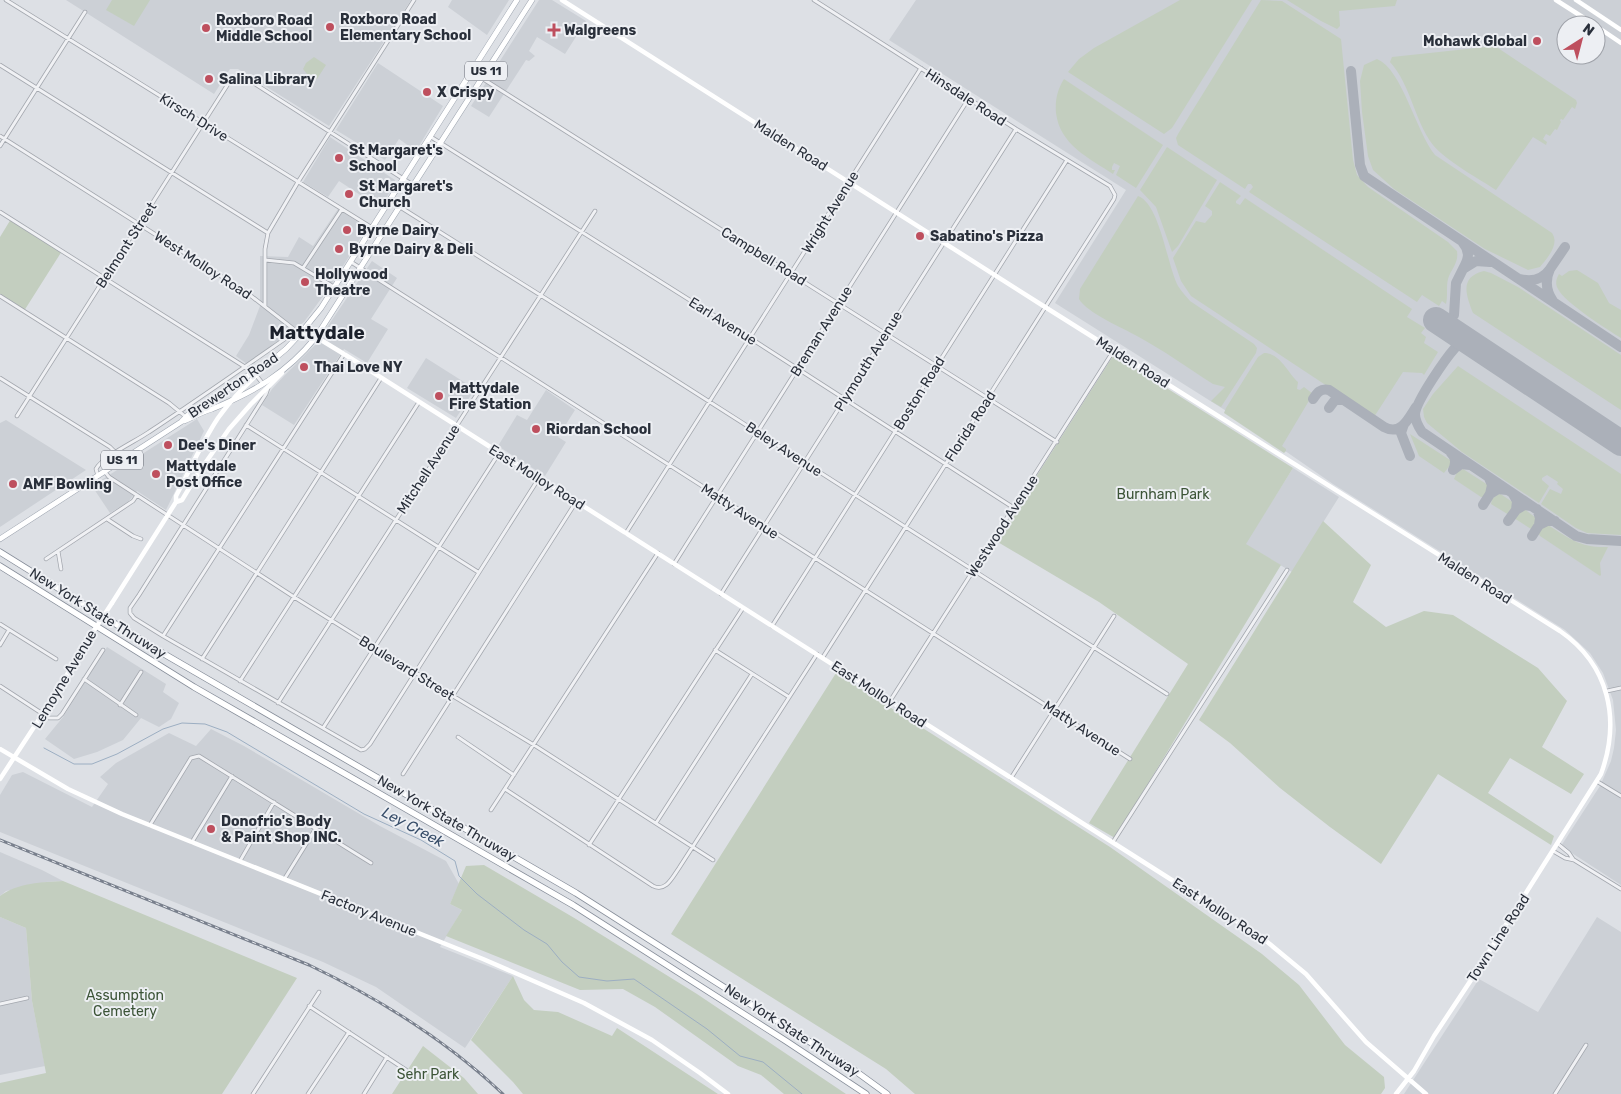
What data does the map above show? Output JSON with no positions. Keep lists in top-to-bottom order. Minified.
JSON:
{"streets":{"highway":["New York State Thruway"],"main road":["US 11","Brewerton Road"],"street":["Hinsdale Road","Kirsch Drive","Malden Road","Wright Avenue","Belmont Street","Campbell Road","West Molloy Road","Earl Avenue","Breman Avenue","Plymouth Avenue","Boston Road","Florida Road","Beley Avenue","Mitchell Avenue","East Molloy Road","Matty Avenue","Westwood Avenue","Boulevard Street","Lemoyne Avenue","Factory Avenue","Town Line Road"]},"crossings":[["Hinsdale Road","Wright Avenue"],["Hinsdale Road","Breman Avenue"],["Hinsdale Road","Plymouth Avenue"],["Hinsdale Road","Boston Road"],["Hinsdale Road","Florida Road"],["Kirsch Drive","Belmont Street"],["Kirsch Drive","Brewerton Road"],["Malden Road","Wright Avenue"],["Malden Road","Breman Avenue"],["Malden Road","Plymouth Avenue"],["Malden Road","Boston Road"],["Malden Road","Florida Road"],["Malden Road","Westwood Avenue"],["Malden Road","Town Line Road"],["Wright Avenue","Campbell Road"],["Wright Avenue","Earl Avenue"],["Wright Avenue","Beley Avenue"],["Wright Avenue","East Molloy Road"],["Wright Avenue","Matty Avenue"],["Belmont Street","West Molloy Road"],["Campbell Road","Breman Avenue"],["Campbell Road","Plymouth Avenue"],["Campbell Road","Brewerton Road"],["Campbell Road","Boston Road"],["Campbell Road","Florida Road"],["Campbell Road","Westwood Avenue"],["West Molloy Road","Brewerton Road"],["West Molloy Road","East Molloy Road"],["Earl Avenue","Breman Avenue"],["Earl Avenue","Plymouth Avenue"],["Earl Avenue","Brewerton Road"],["Earl Avenue","Boston Road"],["Earl Avenue","Florida Road"],["Earl Avenue","Mitchell Avenue"],["Earl Avenue","Westwood Avenue"],["Breman Avenue","Beley Avenue"],["Breman Avenue","East Molloy Road"],["Breman Avenue","Matty Avenue"],["Plymouth Avenue","Beley Avenue"],["Plymouth Avenue","East Molloy Road"],["Plymouth Avenue","Matty Avenue"],["Brewerton Road","Beley Avenue"],["Brewerton Road","East Molloy Road"],["Brewerton Road","Matty Avenue"],["Brewerton Road","Boulevard Street"],["Brewerton Road","Lemoyne Avenue"],["Boston Road","Beley Avenue"],["Boston Road","East Molloy Road"],["Boston Road","Matty Avenue"],["Florida Road","Beley Avenue"],["Florida Road","East Molloy Road"],["Florida Road","Matty Avenue"],["Beley Avenue","Mitchell Avenue"],["Beley Avenue","Westwood Avenue"],["Mitchell Avenue","East Molloy Road"],["Mitchell Avenue","Matty Avenue"],["Mitchell Avenue","Boulevard Street"],["East Molloy Road","Westwood Avenue"],["East Molloy Road","Town Line Road"],["Matty Avenue","Westwood Avenue"],["Boulevard Street","Lemoyne Avenue"],["Lemoyne Avenue","Factory Avenue"]],"districts":["Mattydale"],"water":["Ley Creek"],"parks":["Burnham Park","Assumption Cemetery","Sehr Park"],"places":{"other":["Roxboro Road Elementary School","Roxboro Road Middle School","Mohawk Global","Salina Library","X Crispy","St Margaret's School","St Margaret's Church","Byrne Dairy","Sabatino's Pizza","Byrne Dairy & Deli","Hollywood Theatre","Thai Love NY","Mattydale Fire Station","Riordan School","Dee's Diner","Mattydale Post Office","AMF Bowling","Donofrio's Body & Paint Shop INC."],"health":["Walgreens"]},"north":"top right"}
